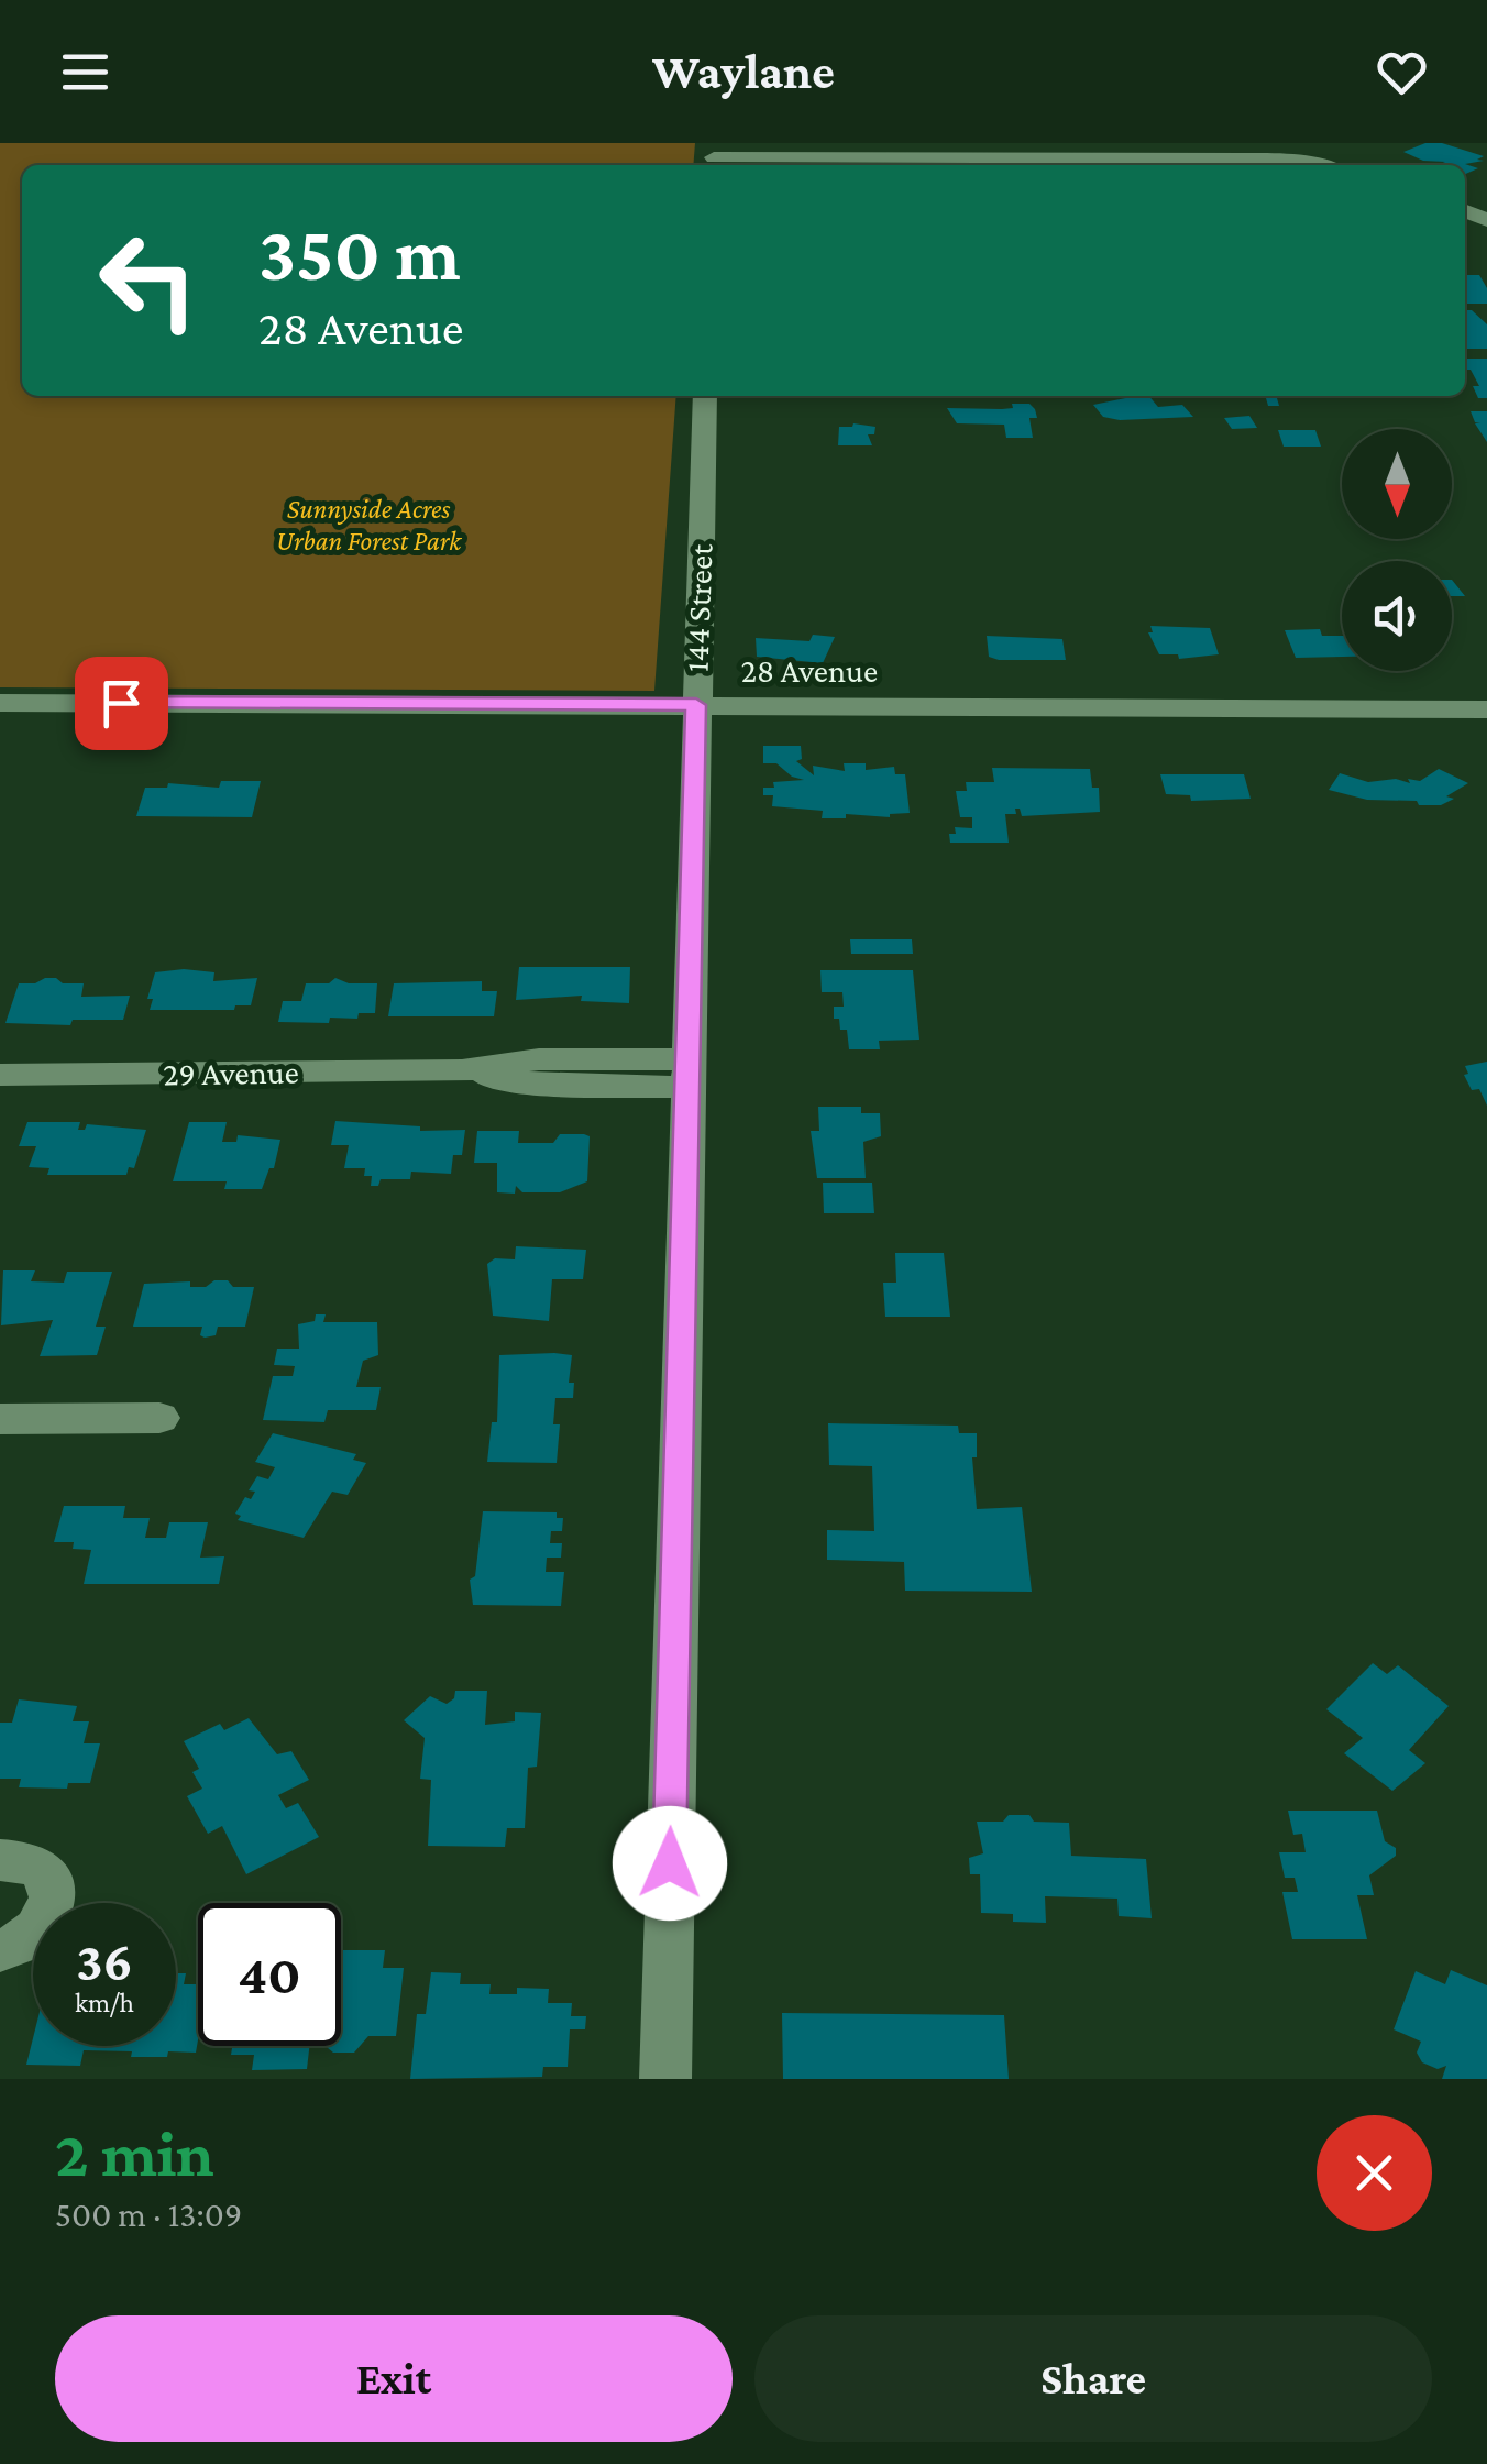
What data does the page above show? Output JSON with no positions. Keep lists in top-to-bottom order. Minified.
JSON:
{"streets":{"street":["144 Street","28 Avenue","29 Avenue"]},"crossings":[["144 Street","28 Avenue"],["144 Street","29 Avenue"]],"parks":["Sunnyside Acres Urban Forest Park"],"north":"bottom","page":{"header":"Waylane","turn":["350 m","28 Avenue"],"speed":"36 km/h","limit":"40","heading":["2 min","500 m · 13:09"],"buttons":["Exit","Share"]}}
